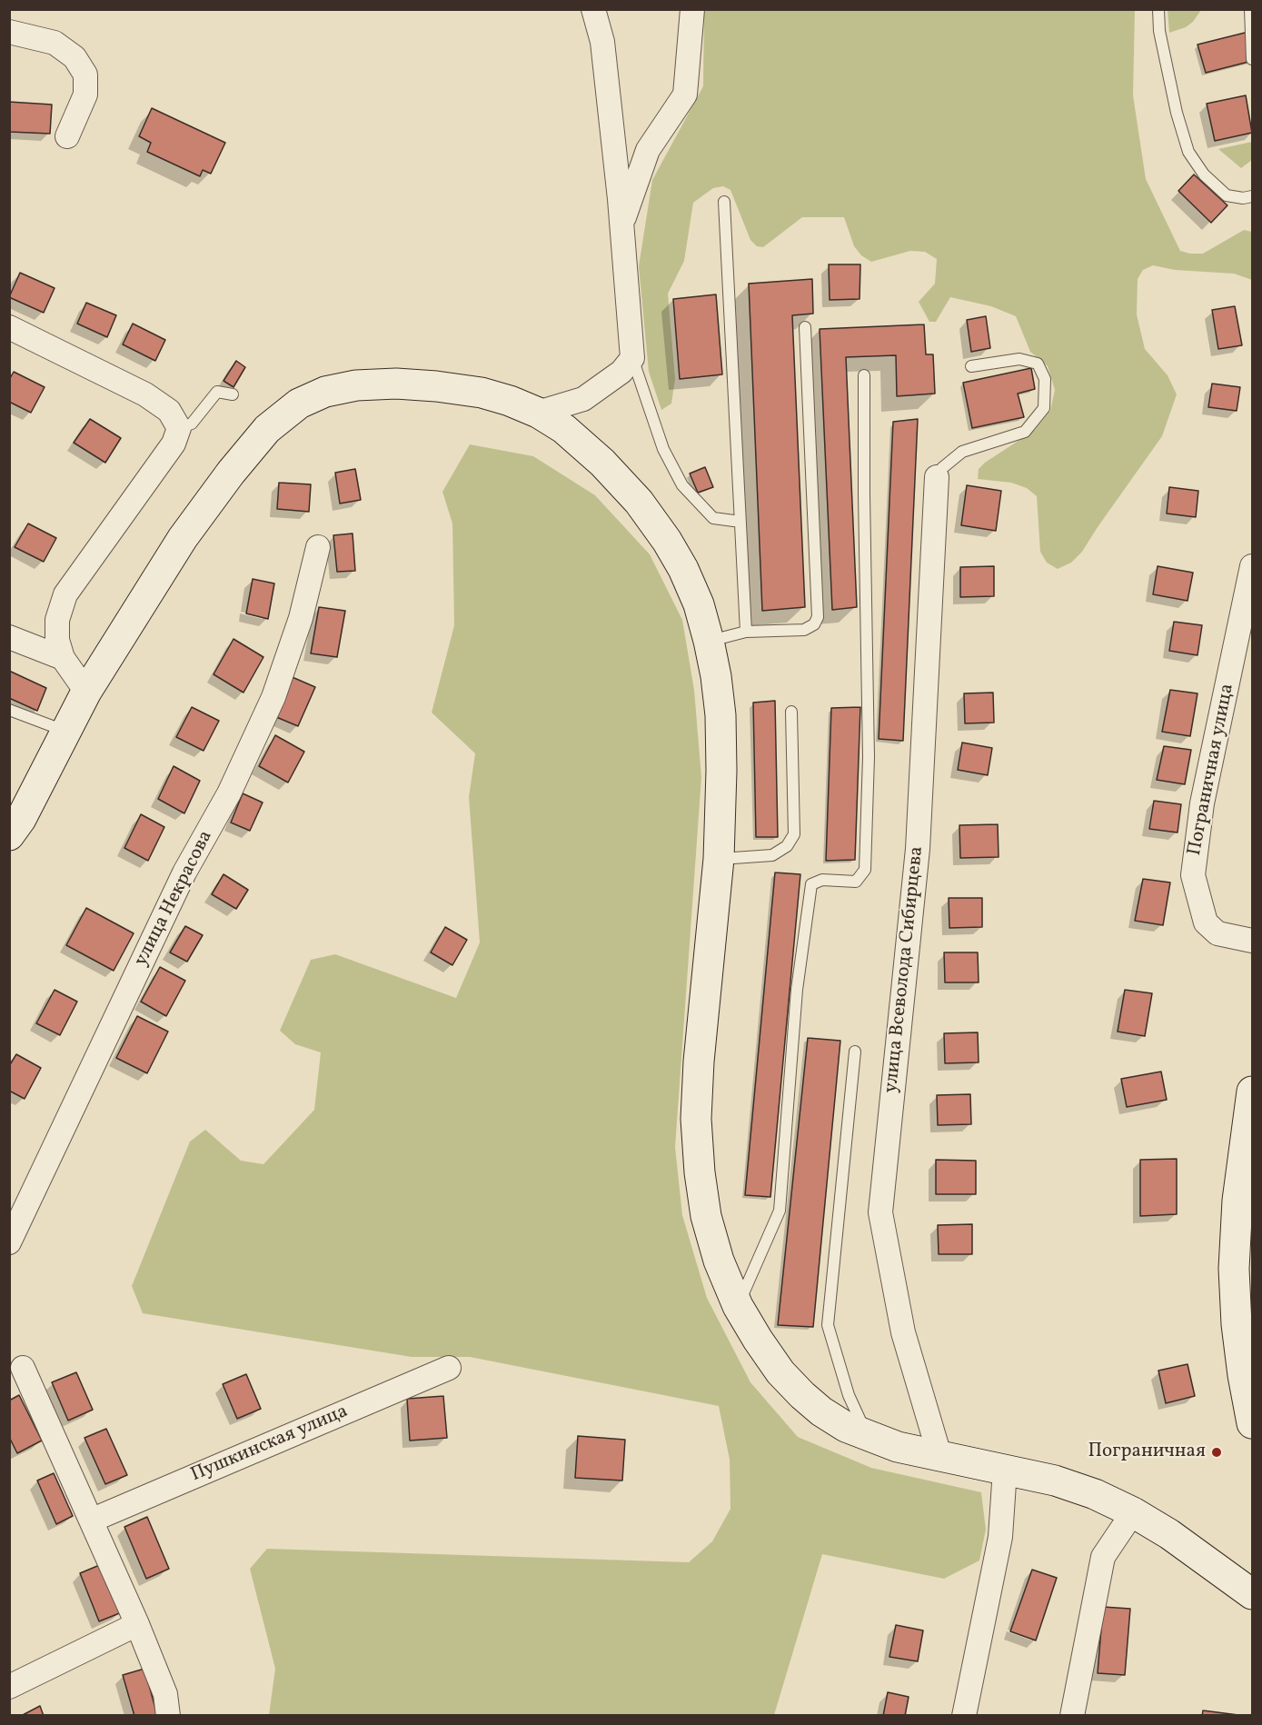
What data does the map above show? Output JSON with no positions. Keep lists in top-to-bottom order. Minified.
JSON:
{"streets":{"street":["Пограничная улица","улица Некрасова","улица Всеволода Сибирцева","Пушкинская улица"]},"places":["Пограничная"]}
